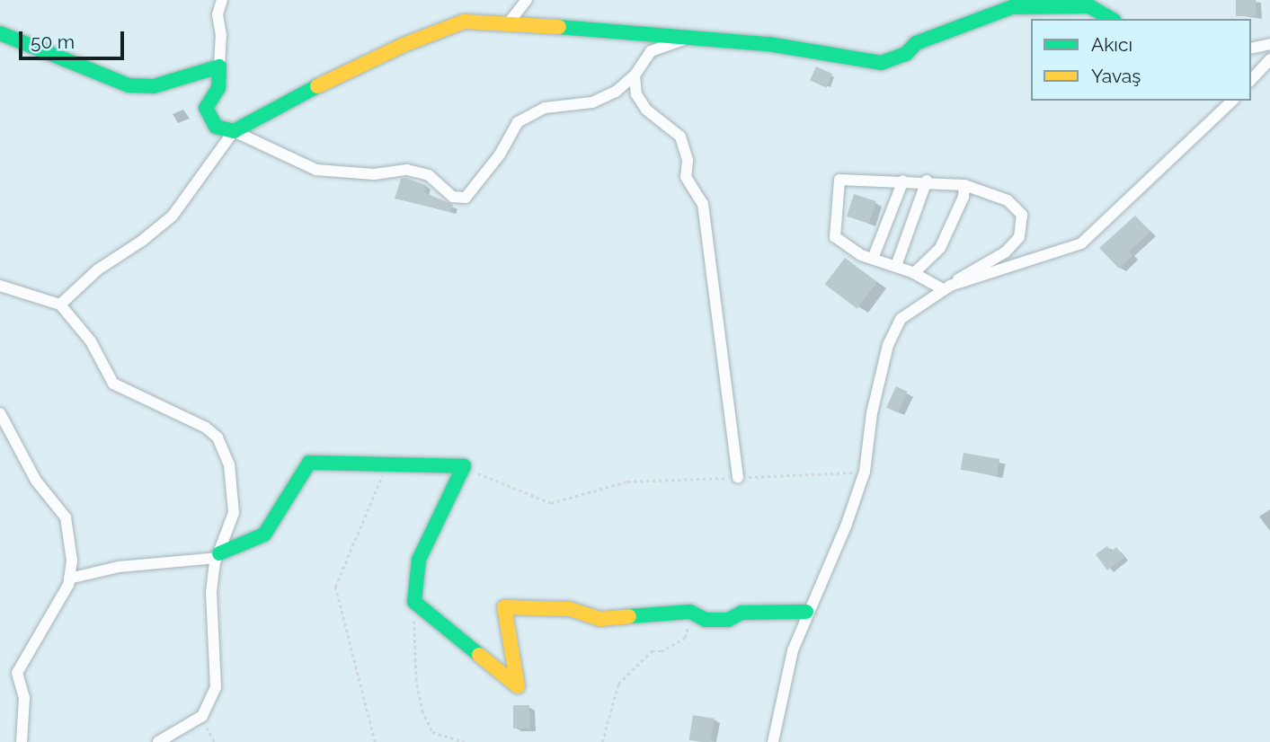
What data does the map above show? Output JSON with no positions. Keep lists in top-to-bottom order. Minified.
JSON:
{"legend":["Akıcı","Yavaş"],"scale_bar":"50 m"}
